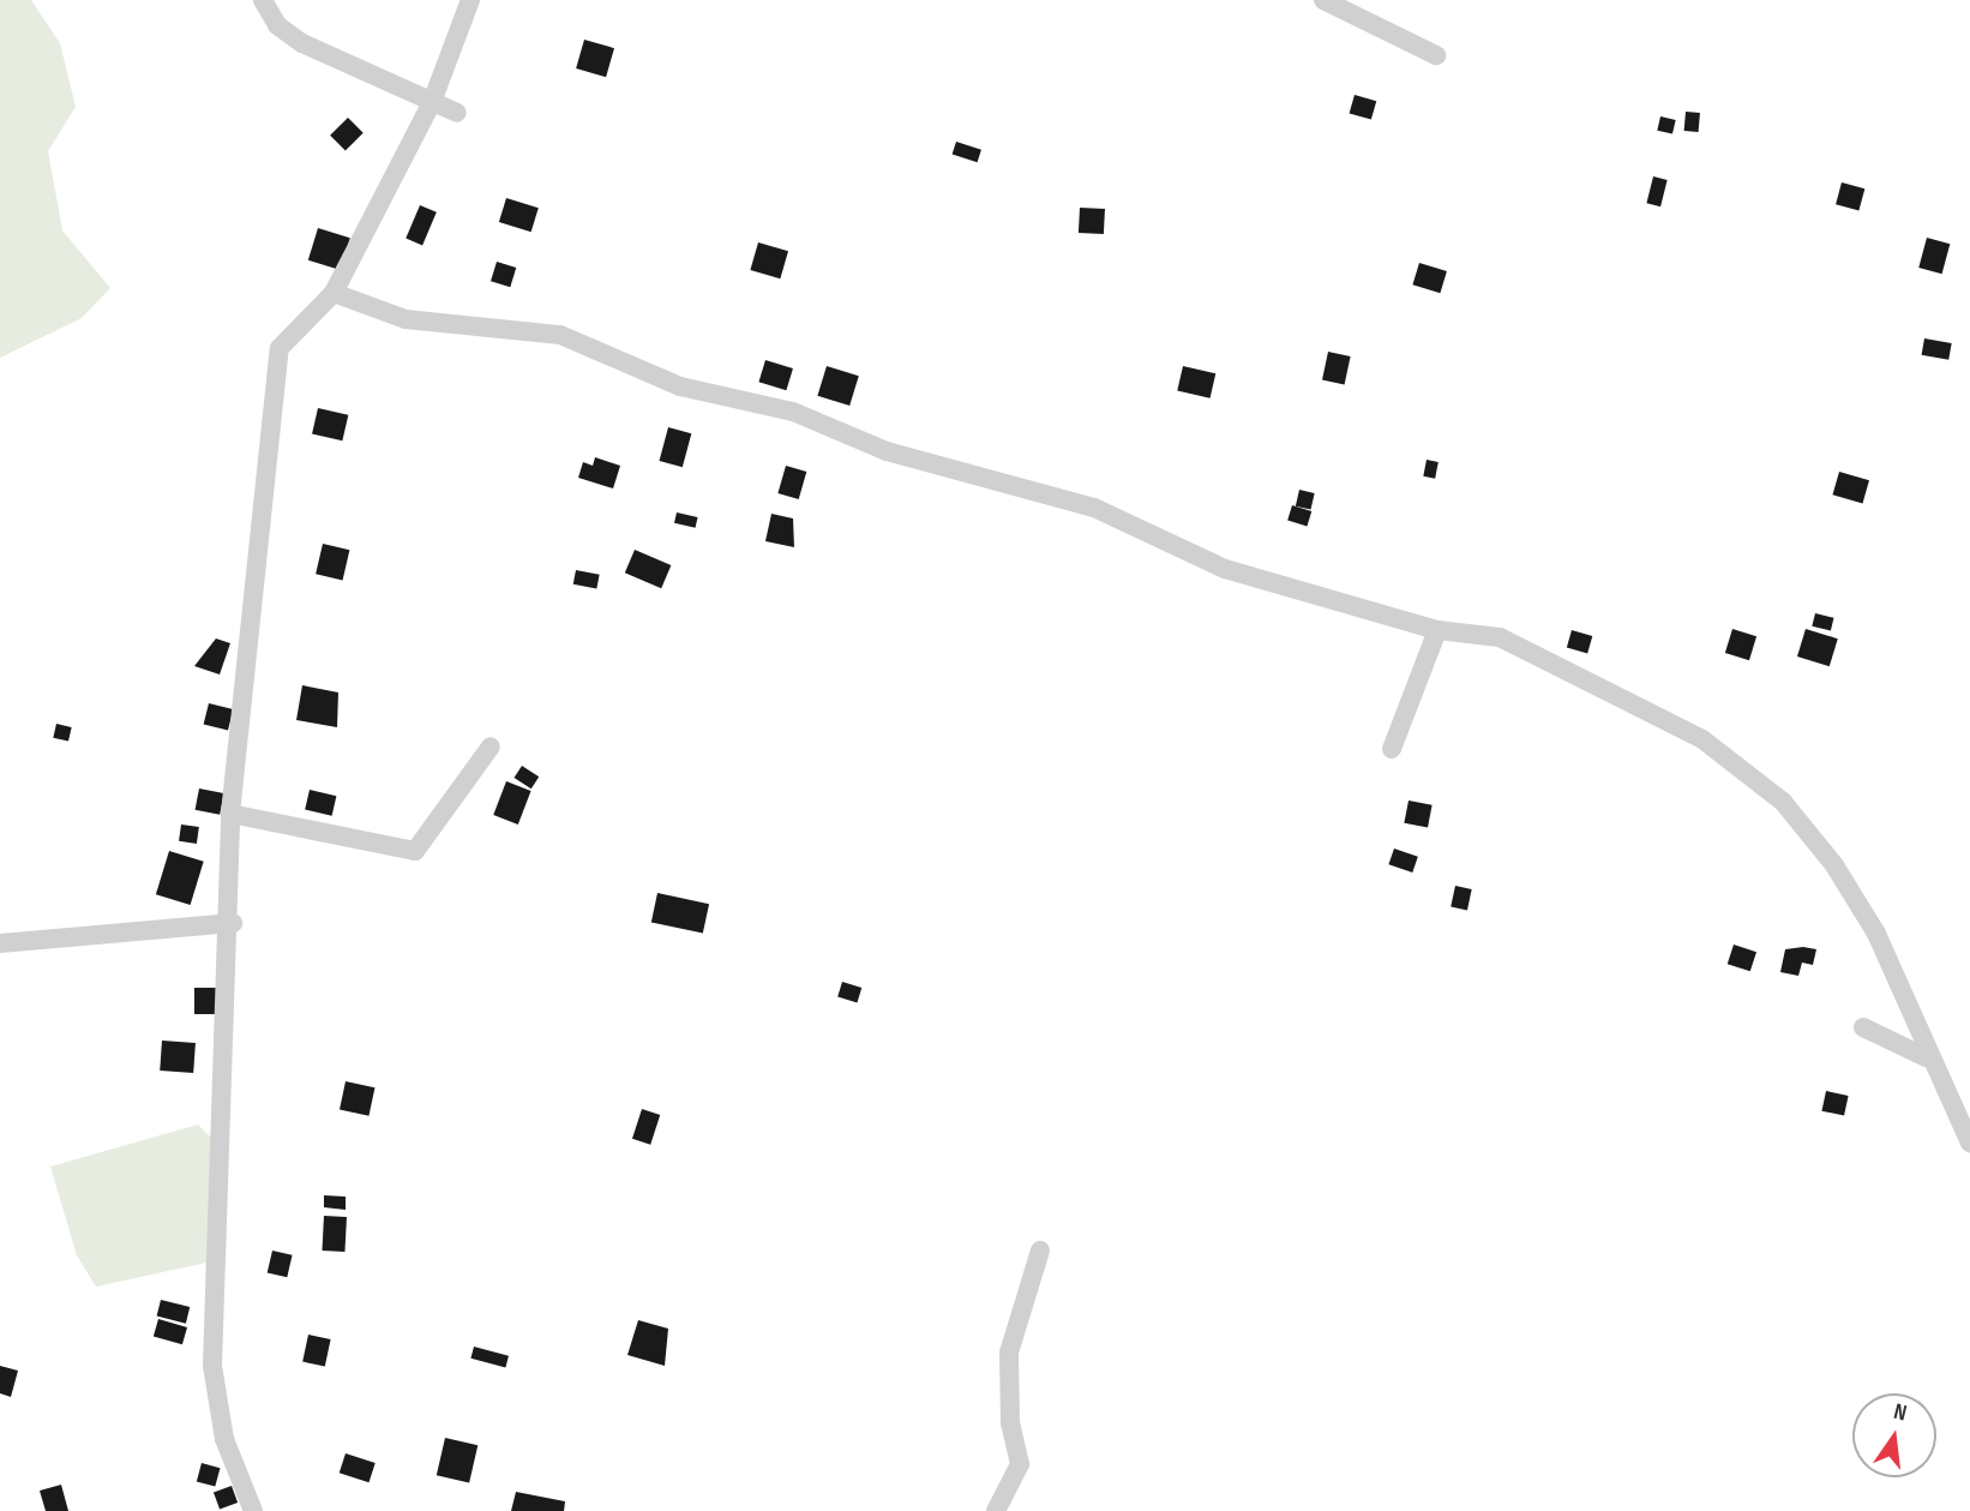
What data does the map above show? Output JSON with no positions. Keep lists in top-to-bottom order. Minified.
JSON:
{"north":"top"}
